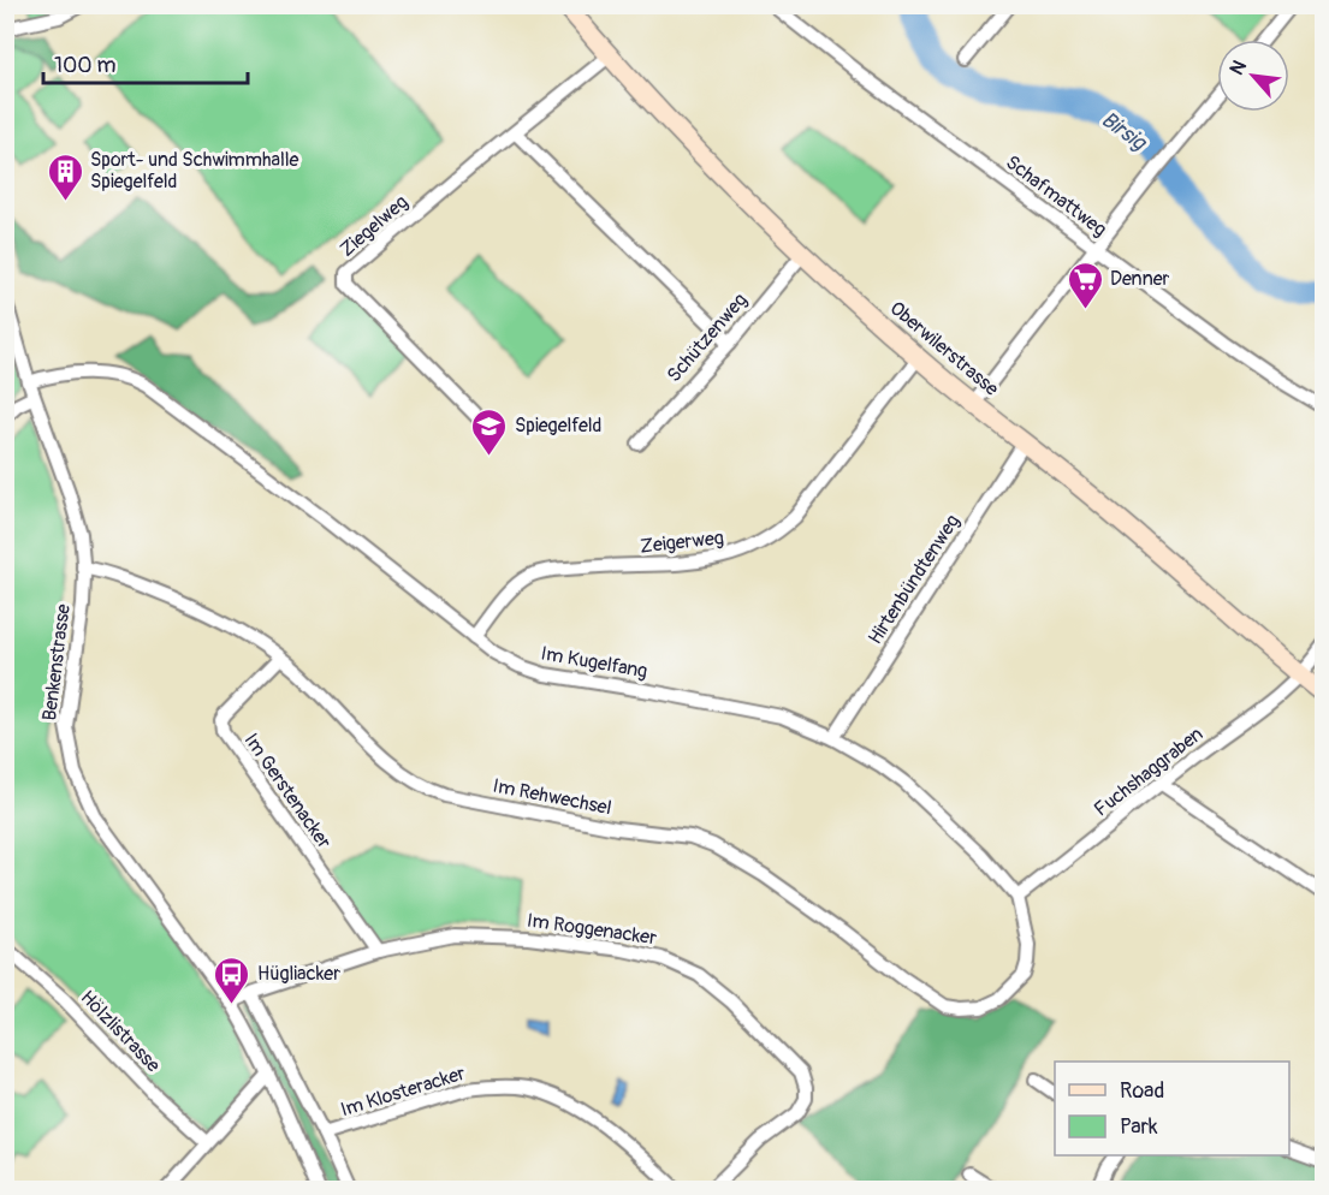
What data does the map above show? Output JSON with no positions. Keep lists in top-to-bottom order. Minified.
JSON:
{"streets":{"main road":["Oberwilerstrasse"],"street":["Schafmattweg","Ziegelweg","Schützenweg","Zeigerweg","Hirtenbündtenweg","Benkenstrasse","Im Kugelfang","Fuchshaggraben","Im Gerstenacker","Im Rehwechsel","Im Roggenacker","Hölzlistrasse","Im Klosteracker"]},"crossings":[["Ziegelweg","Oberwilerstrasse"],["Schützenweg","Oberwilerstrasse"],["Oberwilerstrasse","Zeigerweg"],["Oberwilerstrasse","Hirtenbündtenweg"],["Oberwilerstrasse","Fuchshaggraben"],["Zeigerweg","Im Kugelfang"],["Hirtenbündtenweg","Im Kugelfang"],["Benkenstrasse","Im Kugelfang"],["Benkenstrasse","Im Rehwechsel"],["Benkenstrasse","Im Roggenacker"],["Im Kugelfang","Fuchshaggraben"],["Im Kugelfang","Im Rehwechsel"],["Im Gerstenacker","Im Rehwechsel"],["Im Gerstenacker","Im Roggenacker"]],"water":["Birsig"],"places":{"building":["Sport- und Schwimmhalle Spiegelfeld"],"supermarket":["Denner"],"school or university":["Spiegelfeld"],"bus stop":["Hügliacker"]},"legend":["Road","Park"],"scale_bar":"100 m","north":"top left"}
